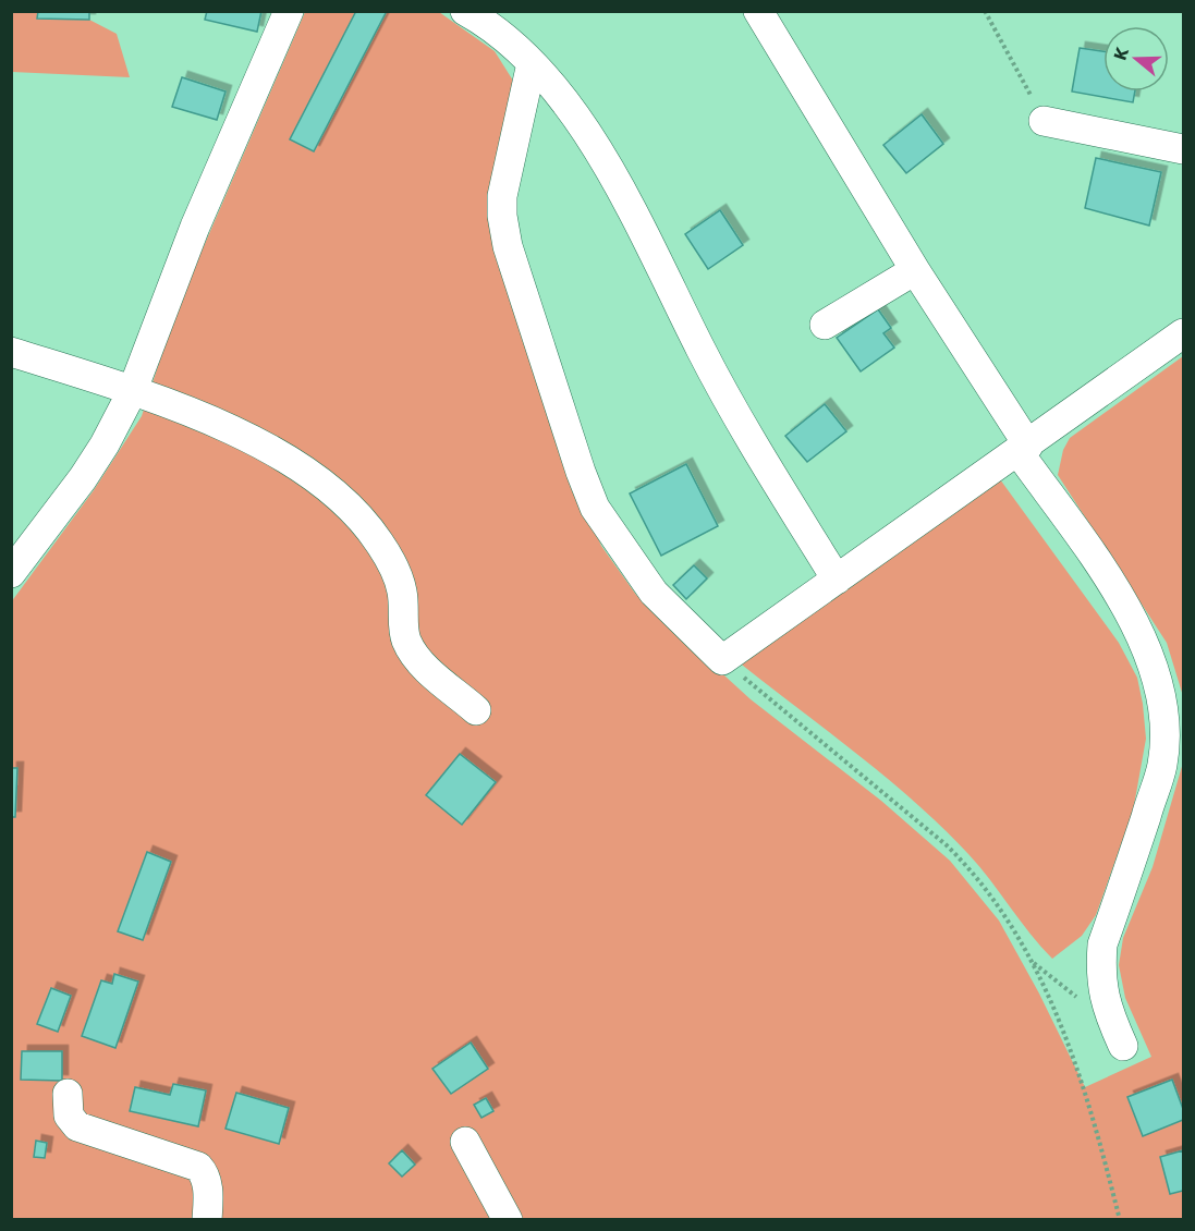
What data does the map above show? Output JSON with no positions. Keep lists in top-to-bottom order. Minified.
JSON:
{"north":"left"}
